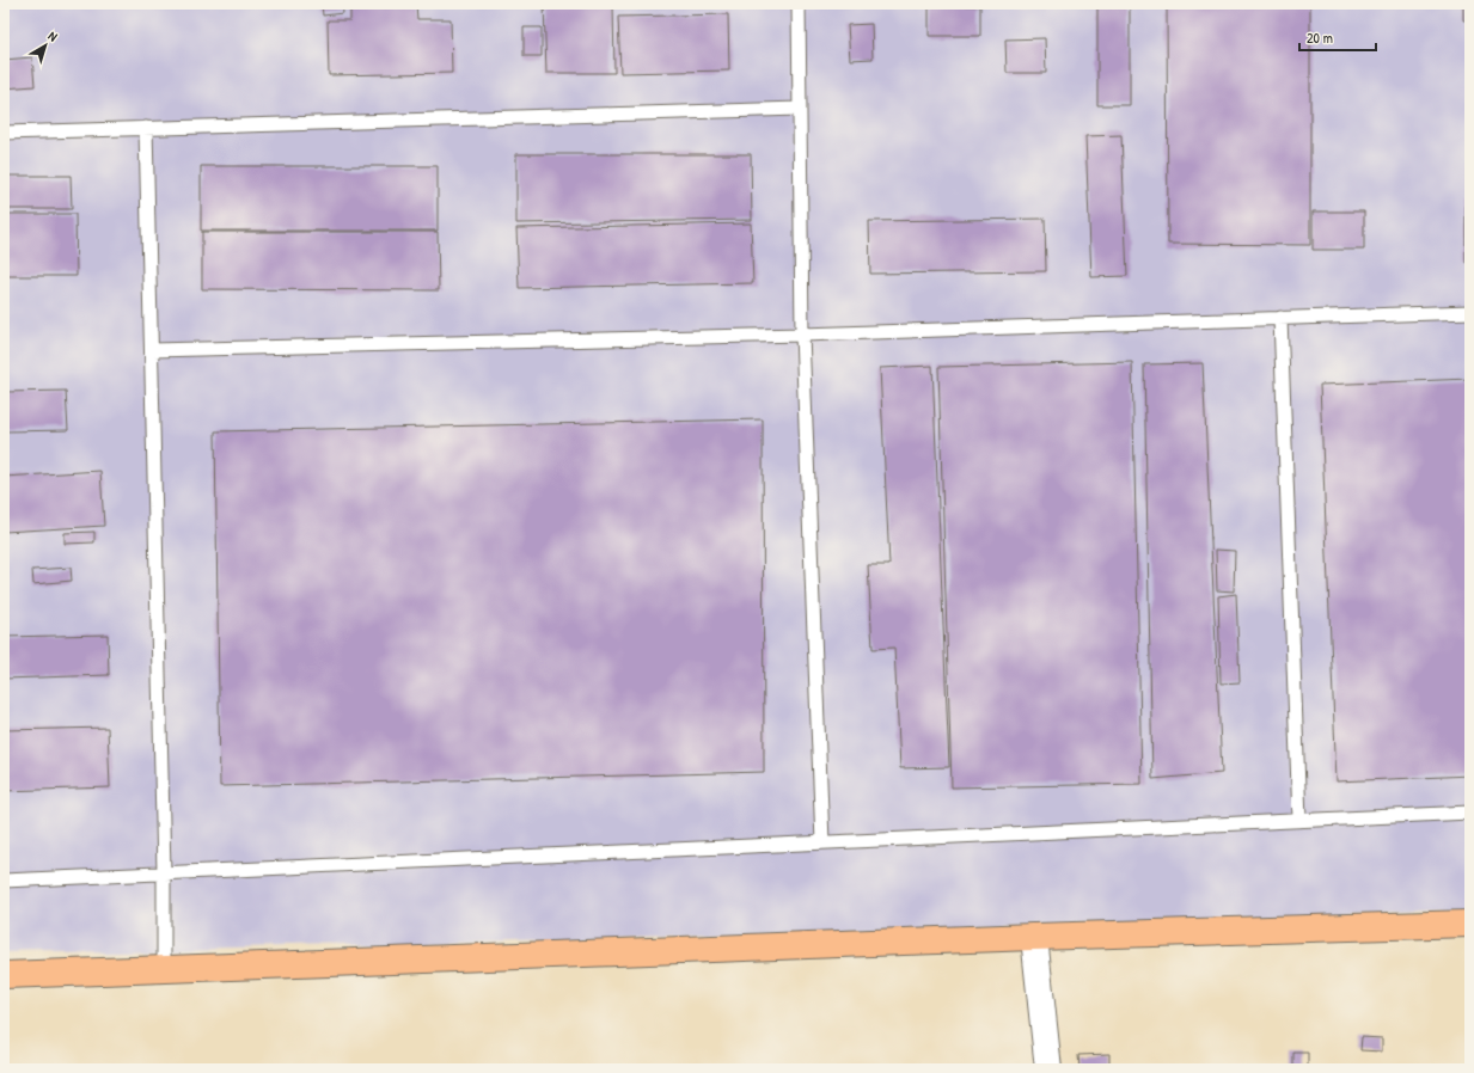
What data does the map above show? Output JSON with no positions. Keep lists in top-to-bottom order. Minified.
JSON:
{"scale_bar":"20 m","north":"top right"}
